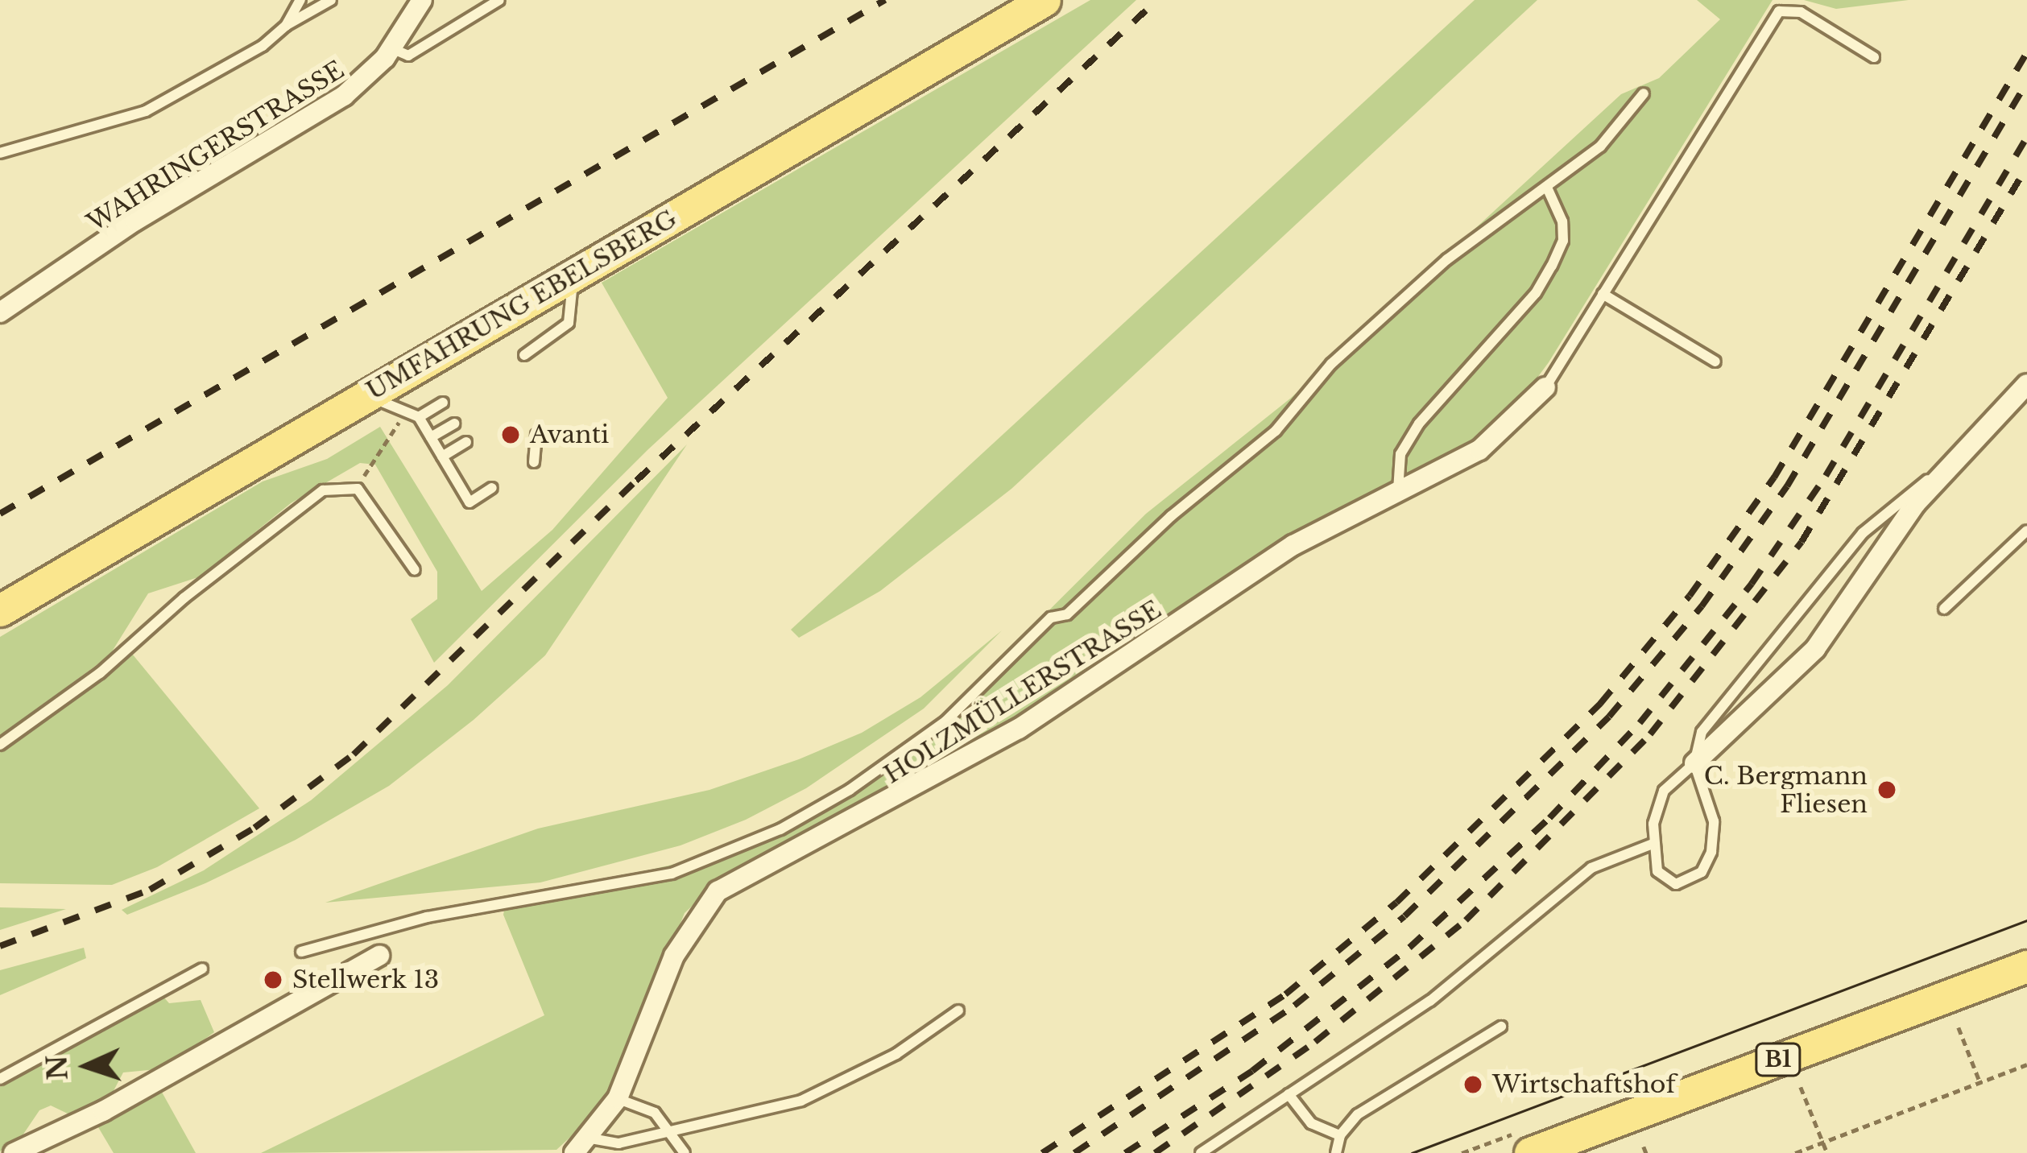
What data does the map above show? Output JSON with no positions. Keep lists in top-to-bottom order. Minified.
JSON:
{"streets":{"main road":["UMFAHRUNG EBELSBERG","B1"],"street":["WAHRINGERSTRASSE","HOLZMÜLLERSTRASSE"]},"places":["Avanti","C. Bergmann Fliesen","Stellwerk 13","Wirtschaftshof"],"north":"left"}
